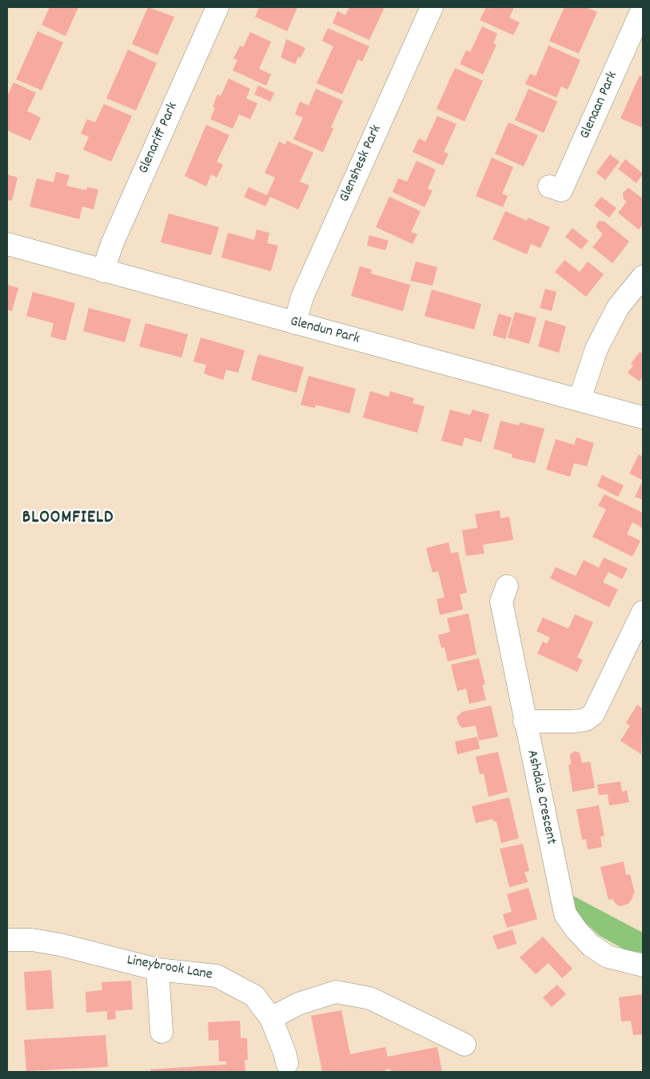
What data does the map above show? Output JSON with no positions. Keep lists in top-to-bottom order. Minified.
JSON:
{"streets":{"street":["Glenaan Park","Glenariff Park","Glenshesk Park","Glendun Park","Ashdale Crescent","Lineybrook Lane"]},"crossings":[["Glenariff Park","Glendun Park"],["Glenshesk Park","Glendun Park"]],"districts":["BLOOMFIELD"]}
